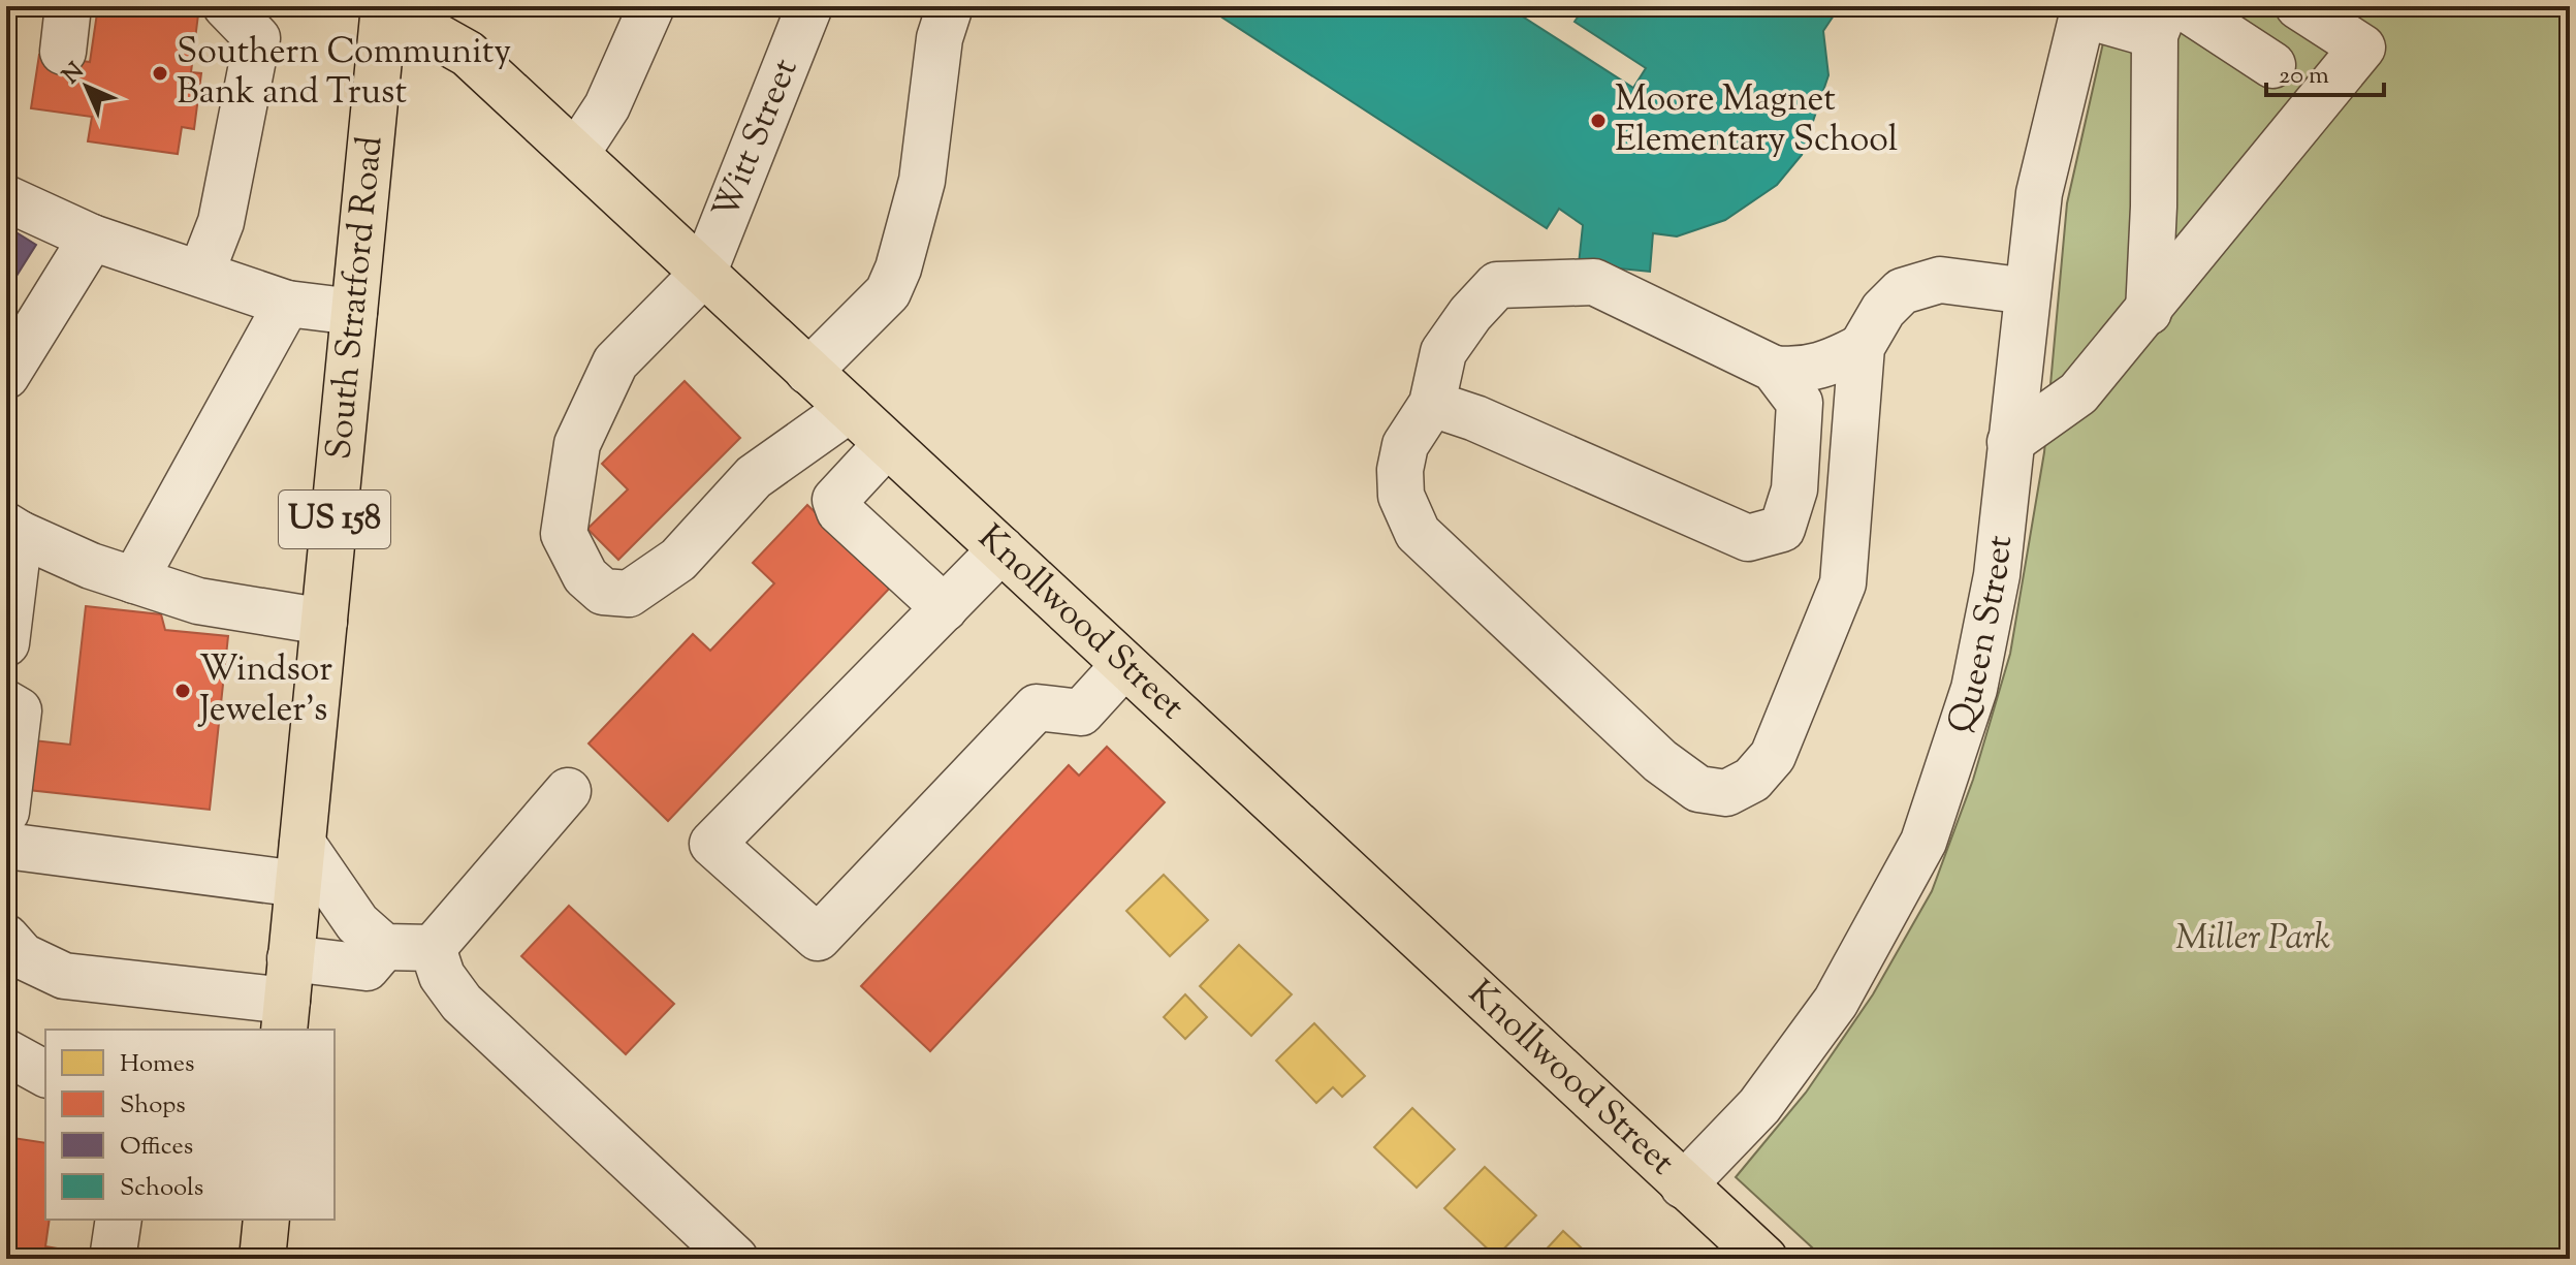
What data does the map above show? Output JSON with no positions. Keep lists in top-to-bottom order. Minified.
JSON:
{"streets":{"main road":["South Stratford Road","US 158","Knollwood Street"],"street":["Witt Street","Queen Street"]},"crossings":[["Witt Street","Knollwood Street"],["South Stratford Road","Knollwood Street"],["Knollwood Street","Queen Street"]],"parks":["Miller Park"],"places":["Southern Community Bank and Trust","Moore Magnet Elementary School","Windsor Jeweler's"],"legend":["Homes","Shops","Offices","Schools"],"scale_bar":"20 m","north":"top left"}
